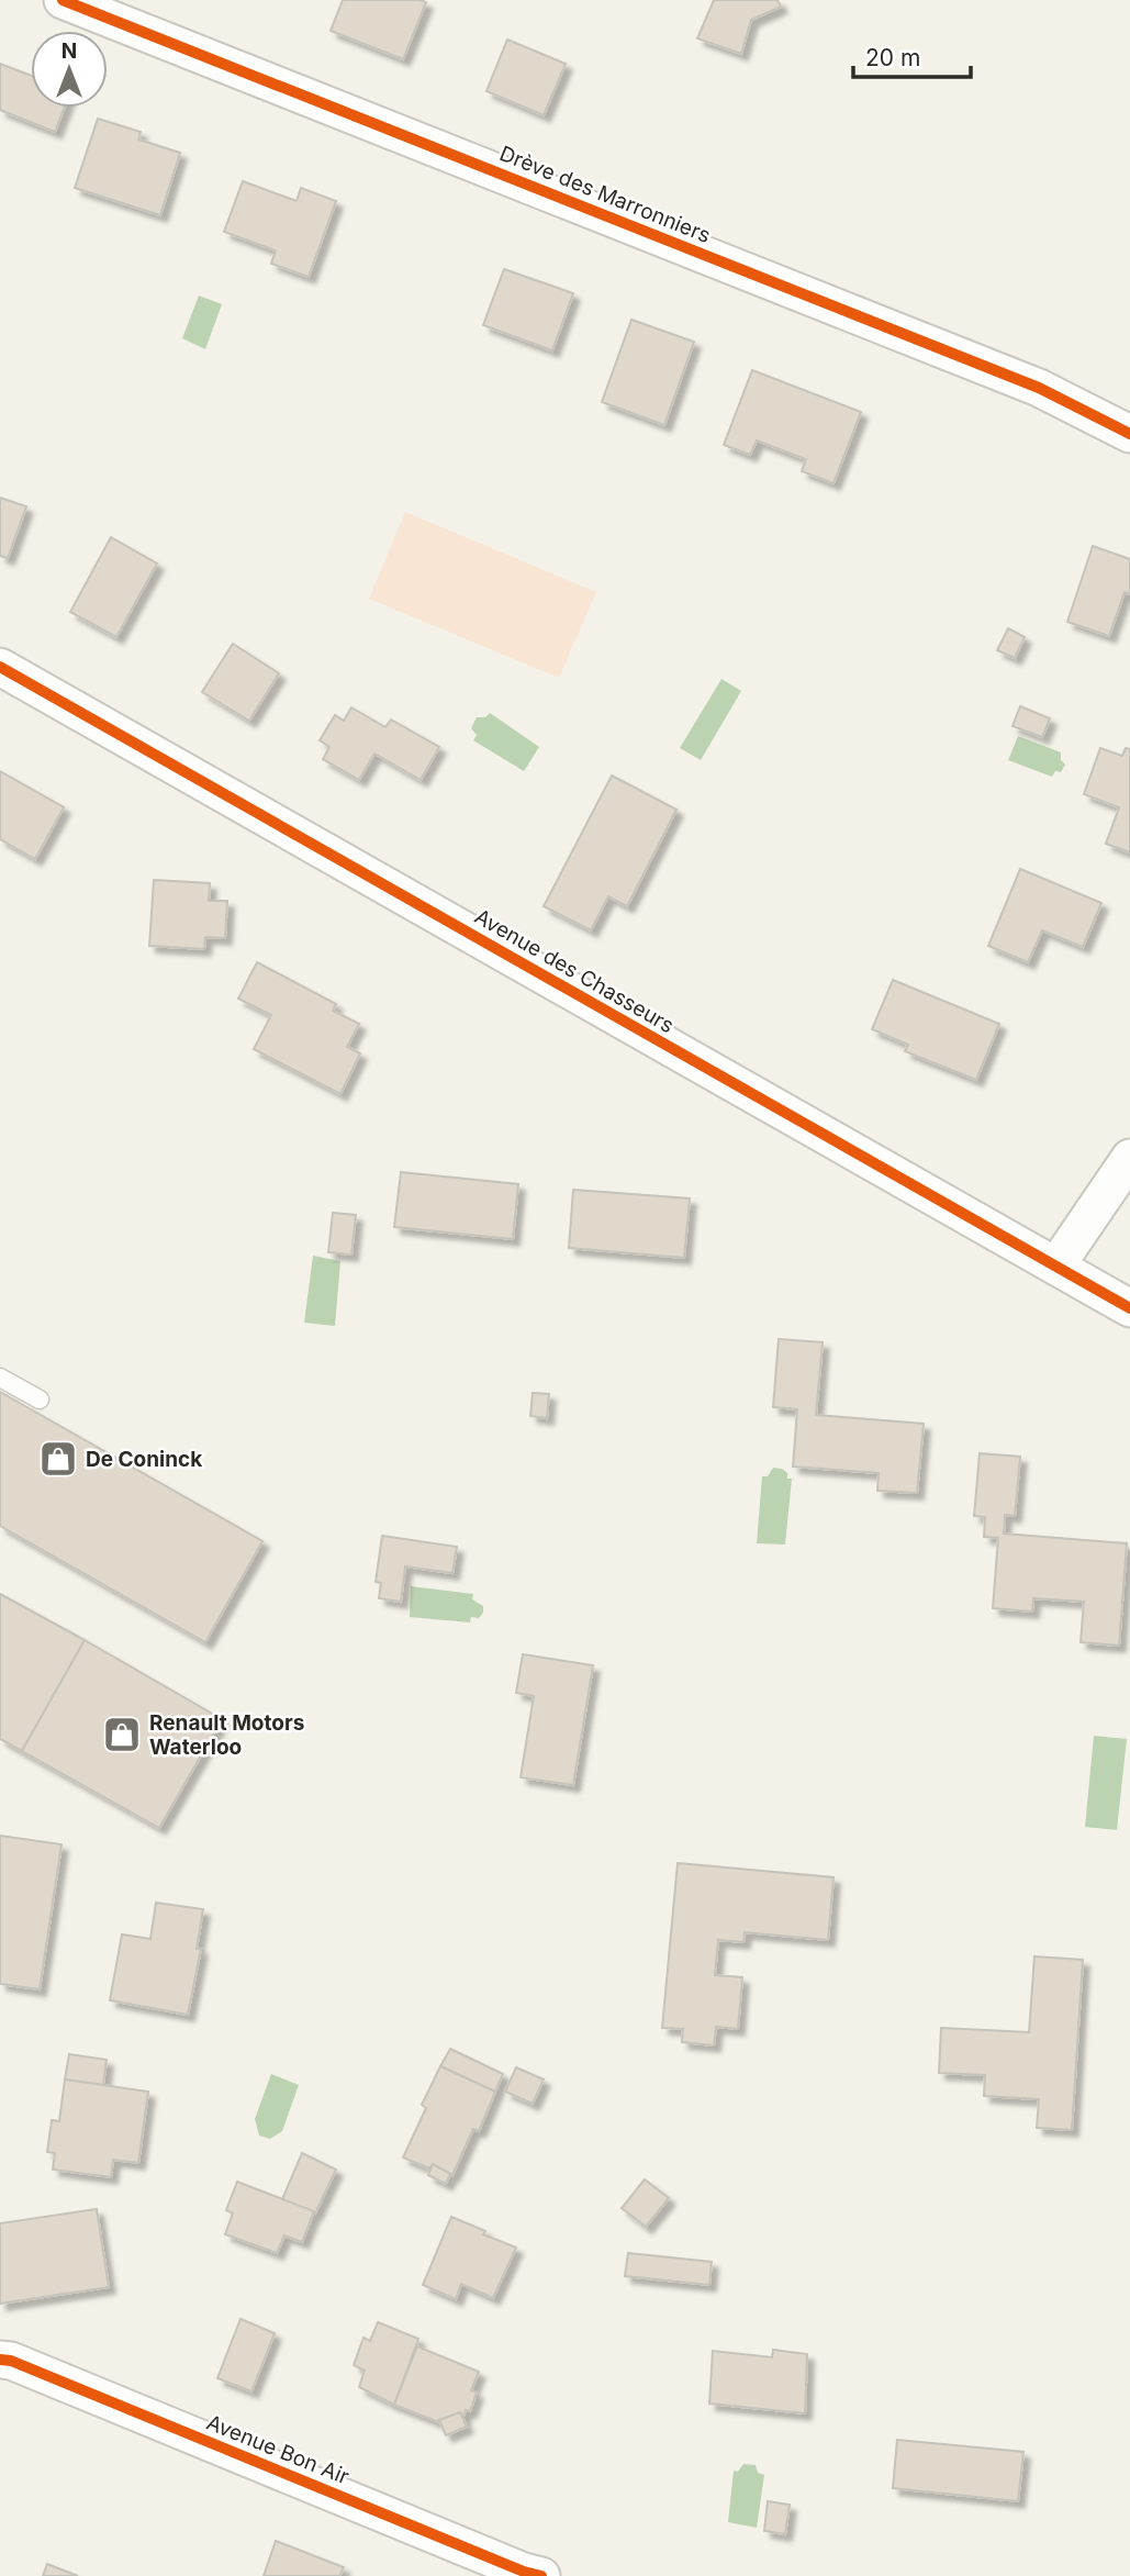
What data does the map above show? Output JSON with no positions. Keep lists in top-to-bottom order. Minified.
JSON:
{"streets":{"street":["Drève des Marronniers","Avenue des Chasseurs","Avenue Bon Air"]},"places":{"shop":["De Coninck","Renault Motors Waterloo"]},"scale_bar":"20 m","north":"top"}
